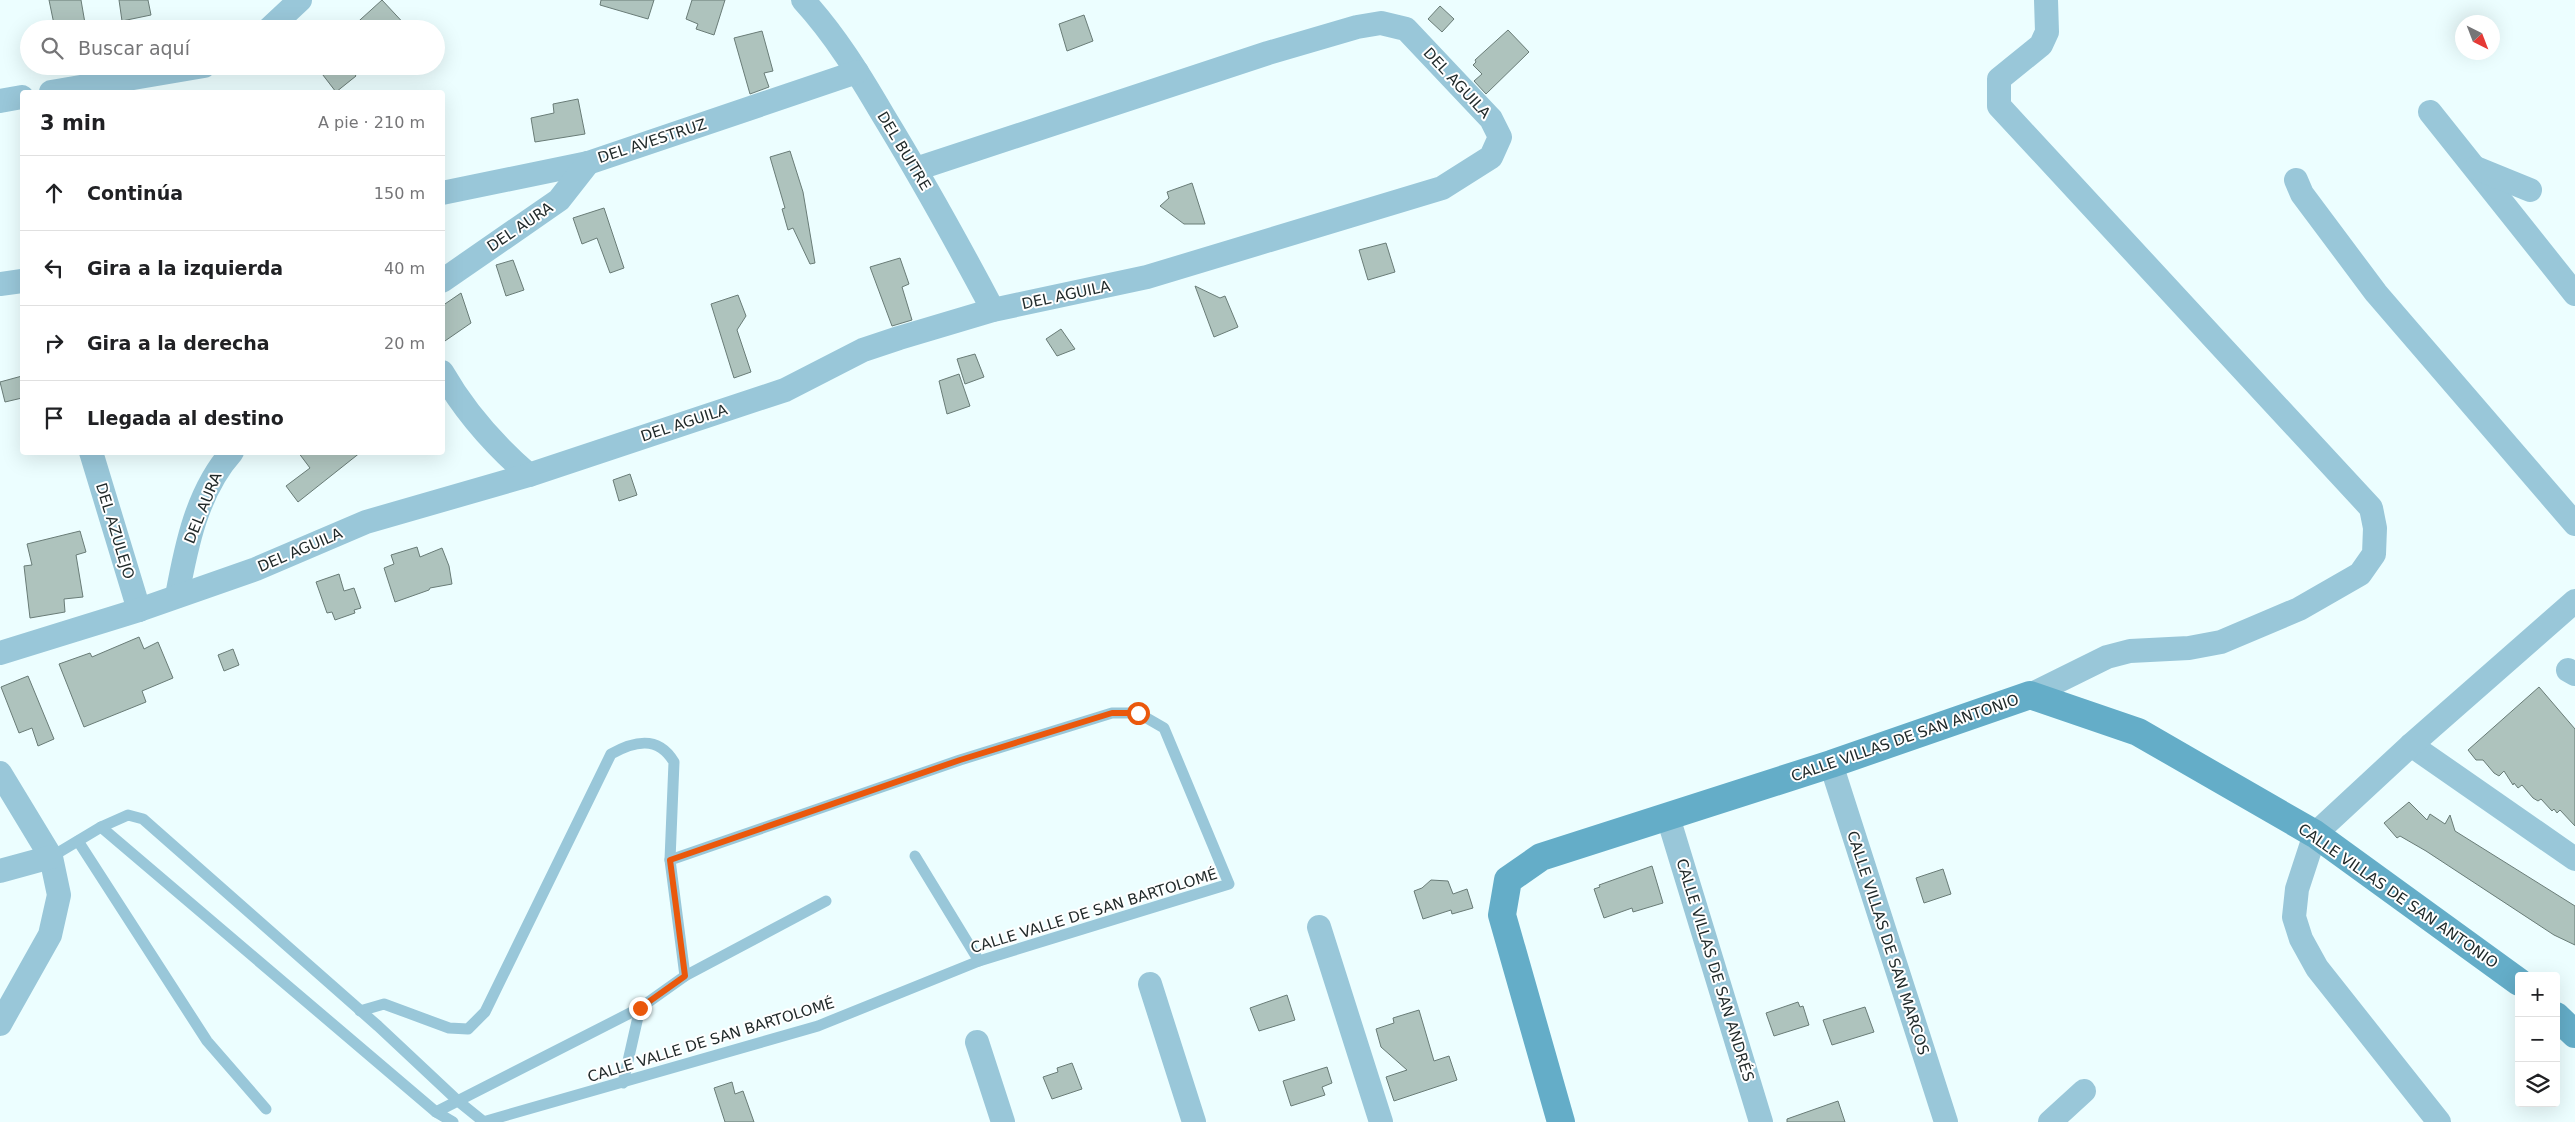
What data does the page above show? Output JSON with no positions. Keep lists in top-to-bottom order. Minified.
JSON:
{"streets":{"street":["DEL AGUILA","DEL AVESTRUZ","DEL BUITRE","DEL AURA","DEL AZULEJO","CALLE VILLAS DE SAN ANTONIO","CALLE VILLAS DE SAN MARCOS","CALLE VILLAS DE SAN ANDRÉS"],"lane":["CALLE VALLE DE SAN BARTOLOMÉ"]},"crossings":[["DEL AGUILA","DEL BUITRE"],["DEL AGUILA","DEL AURA"],["DEL AGUILA","DEL AZULEJO"],["DEL AVESTRUZ","DEL BUITRE"],["DEL AVESTRUZ","DEL AURA"],["CALLE VILLAS DE SAN ANTONIO","CALLE VILLAS DE SAN MARCOS"],["CALLE VILLAS DE SAN ANTONIO","CALLE VILLAS DE SAN ANDRÉS"]],"north":"bottom right","page":{"search":"Buscar aquí","heading":["3 min","A pie · 210 m"],"list":[["Continúa","150 m"],["Gira a la izquierda","40 m"],["Gira a la derecha","20 m"],"Llegada al destino"],"map_buttons":["+","−"]}}
